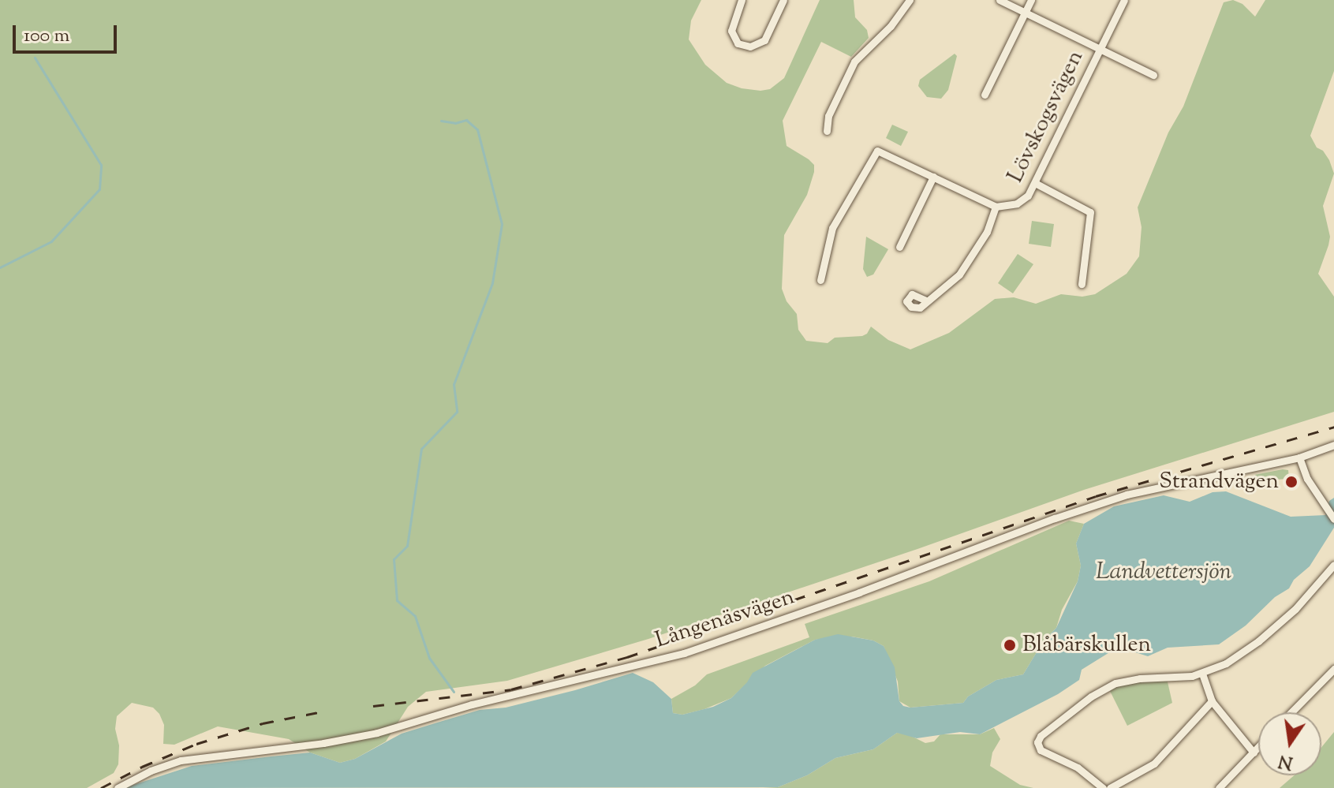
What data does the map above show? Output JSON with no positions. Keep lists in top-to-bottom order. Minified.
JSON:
{"streets":{"street":["Lövskogsvägen","Långenäsvägen"]},"water":["Landvettersjön"],"places":["Strandvägen","Blåbärskullen"],"scale_bar":"100 m","north":"bottom"}
